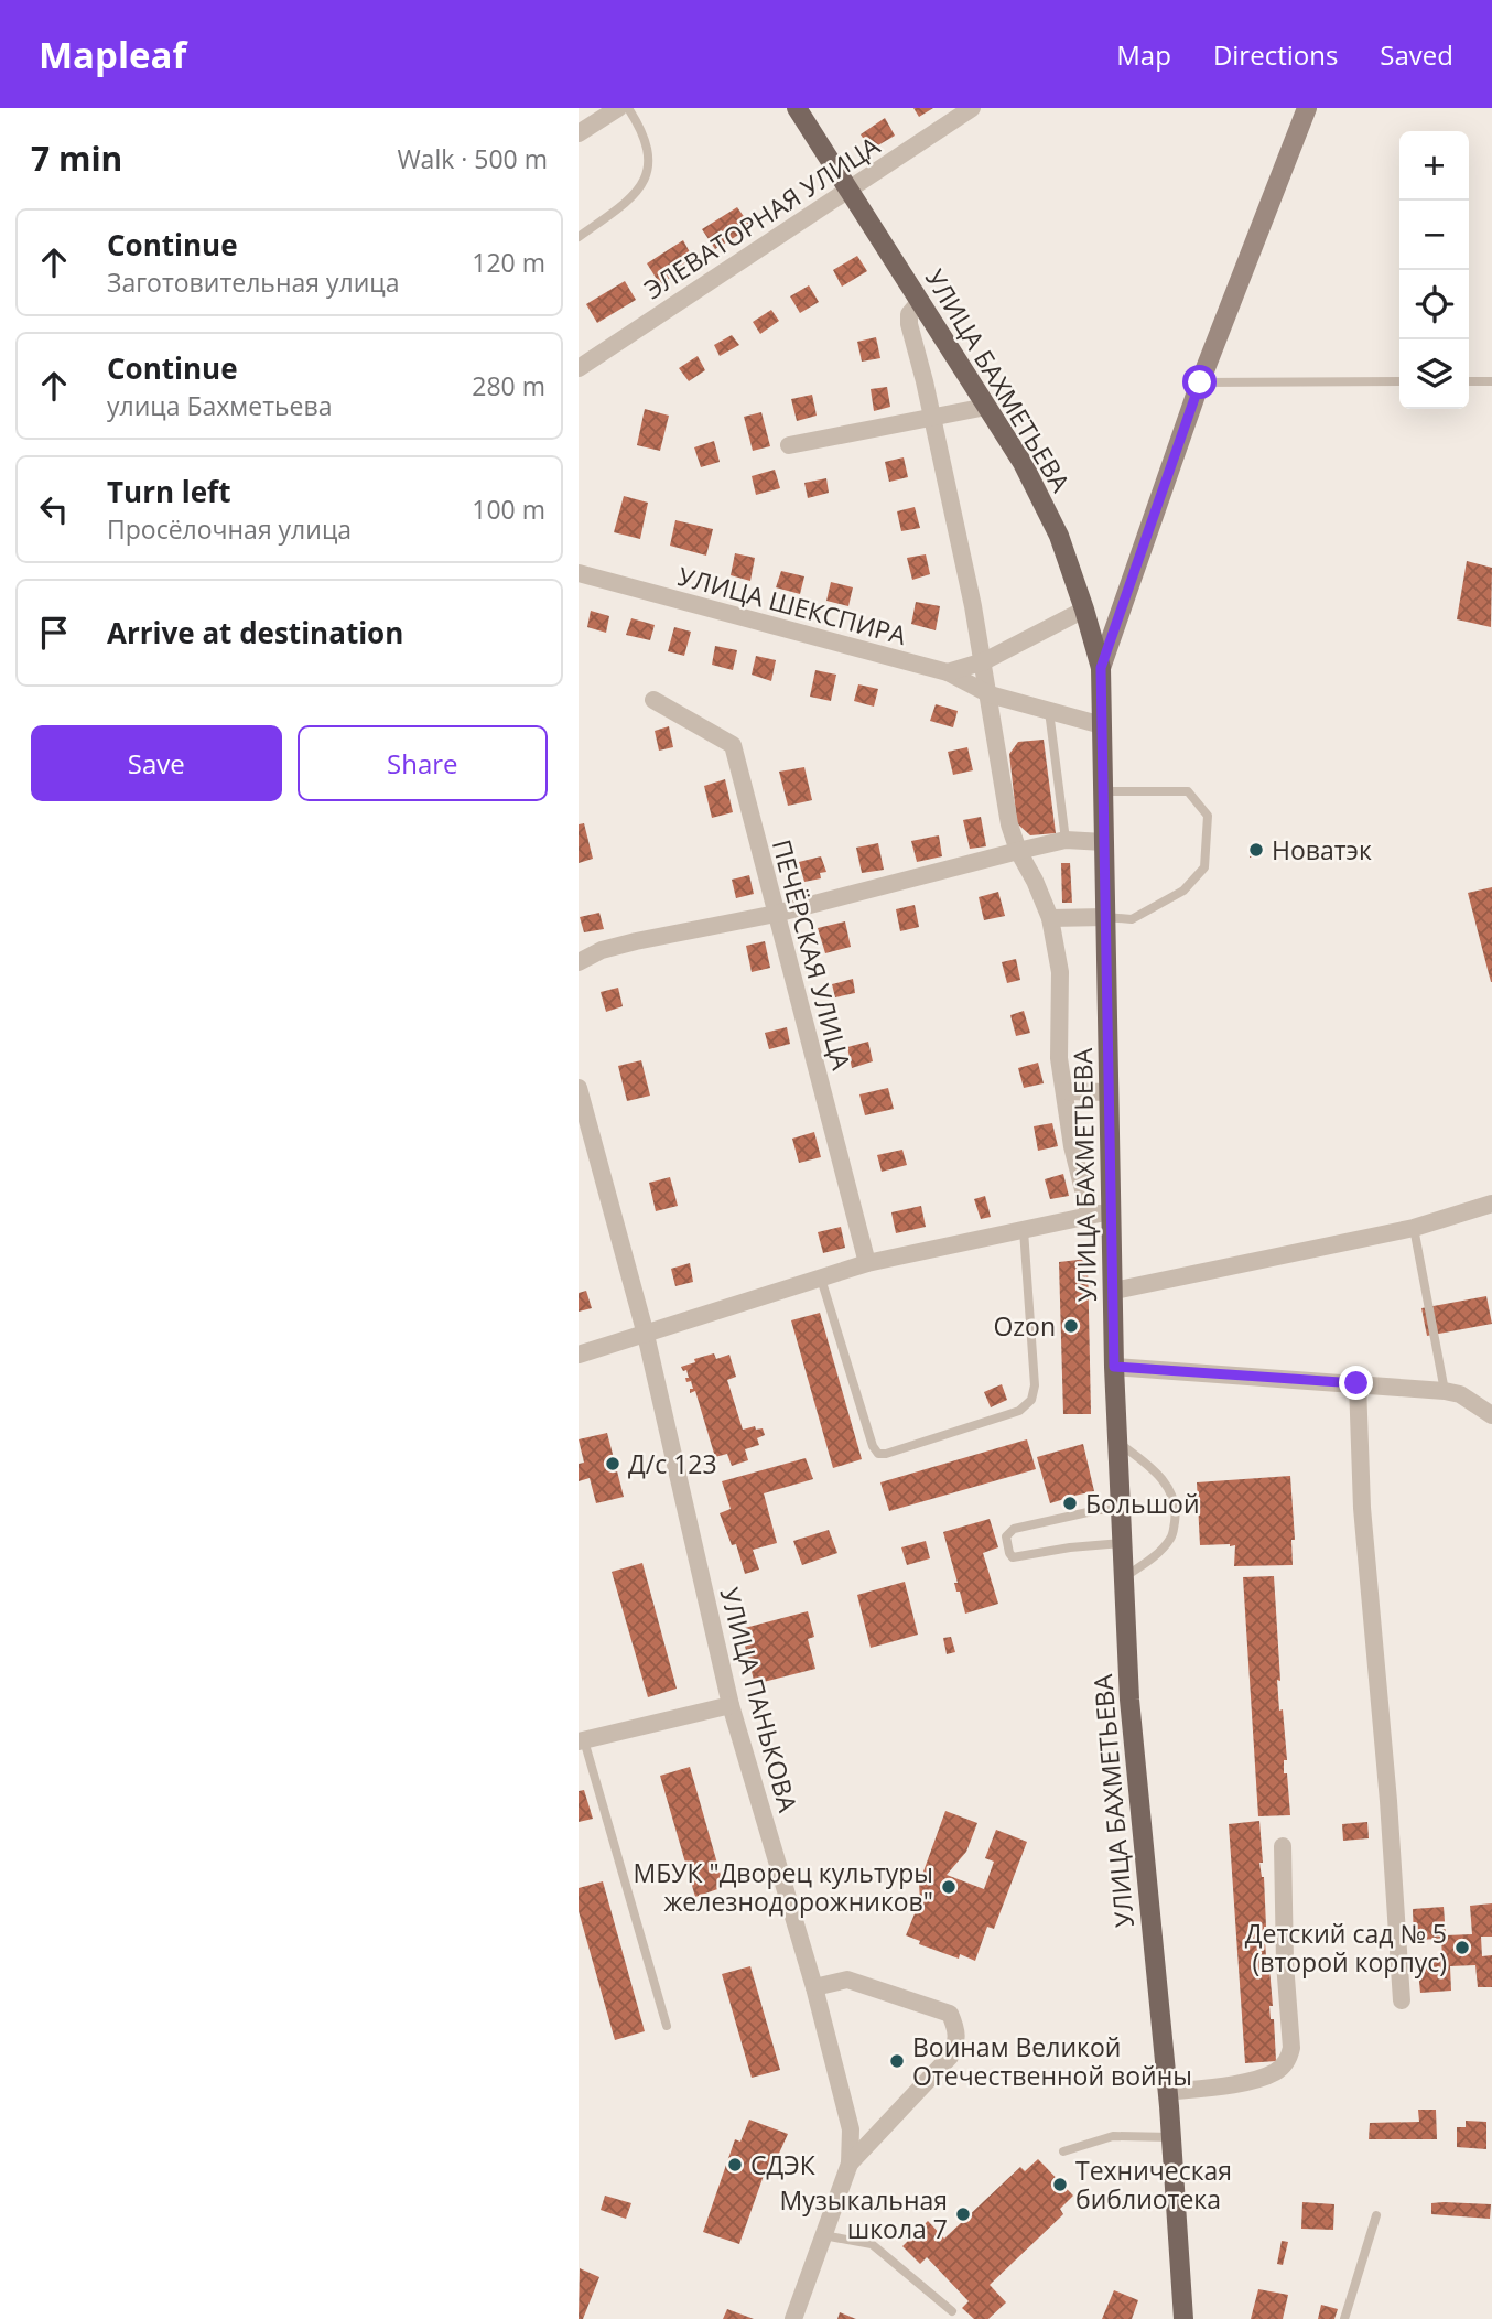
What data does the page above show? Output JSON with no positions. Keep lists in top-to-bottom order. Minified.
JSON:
{"streets":{"main road":["УЛИЦА БАХМЕТЬЕВА"],"street":["ЭЛЕВАТОРНАЯ УЛИЦА","УЛИЦА ШЕКСПИРА","ПЕЧЁРСКАЯ УЛИЦА","УЛИЦА ПАНЬКОВА"]},"crossings":[["ЭЛЕВАТОРНАЯ УЛИЦА","УЛИЦА БАХМЕТЬЕВА"],["УЛИЦА БАХМЕТЬЕВА","УЛИЦА ШЕКСПИРА"]],"places":["Новатэк","Ozon","Д/с 123","Большой","МБУК \"Дворец культуры железнодорожников\"","Детский сад № 5 (второй корпус)","Воинам Великой Отечественной войны","СДЭК","Техническая библиотека","Музыкальная школа 7"],"page":{"header":"Mapleaf","nav":["Map","Directions","Saved"],"heading":["7 min","Walk · 500 m"],"map_buttons":["+","−"],"list":[["Continue","Заготовительная улица","120 m"],["Continue","улица Бахметьева","280 m"],["Turn left","Просёлочная улица","100 m"],"Arrive at destination"],"buttons":["Save","Share"]}}
